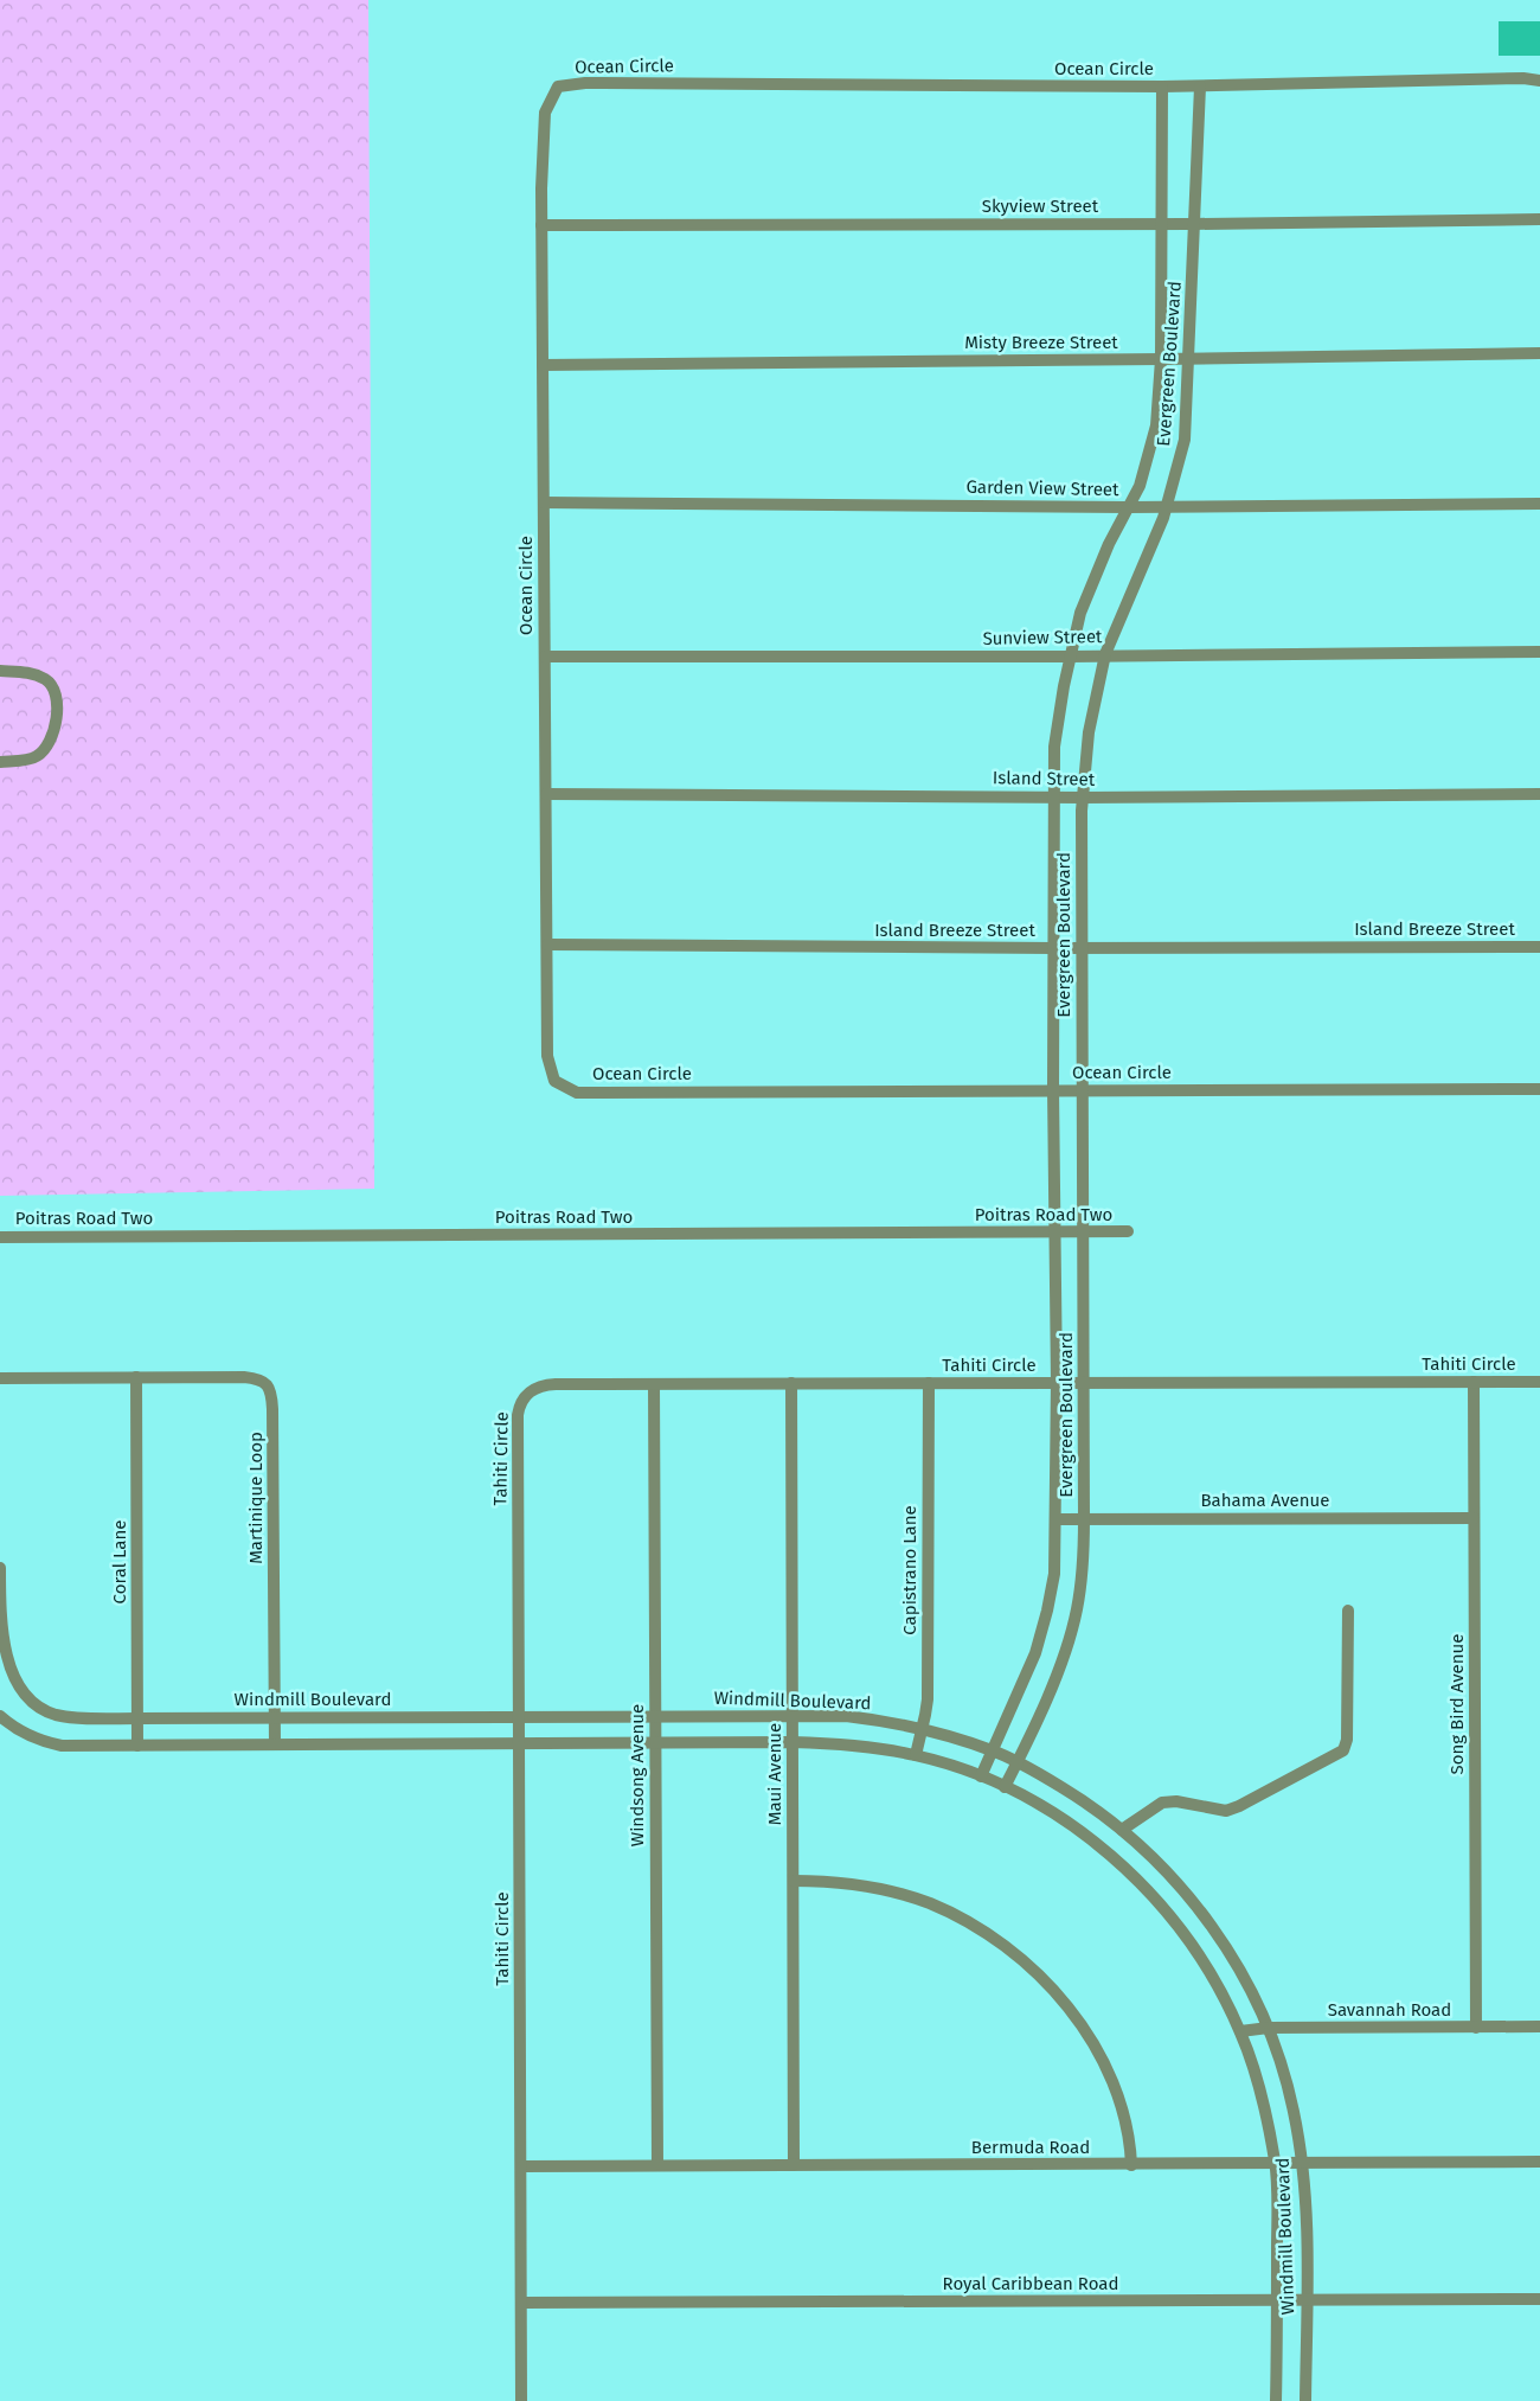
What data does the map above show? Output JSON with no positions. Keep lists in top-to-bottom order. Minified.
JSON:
{"streets":{"street":["Ocean Circle","Skyview Street","Misty Breeze Street","Evergreen Boulevard","Garden View Street","Sunview Street","Island Street","Island Breeze Street","Poitras Road Two","Tahiti Circle","Martinique Loop","Bahama Avenue","Coral Lane","Capistrano Lane","Windmill Boulevard","Song Bird Avenue","Maui Avenue","Windsong Avenue","Savannah Road","Bermuda Road","Royal Caribbean Road"]},"crossings":[["Ocean Circle","Skyview Street"],["Ocean Circle","Misty Breeze Street"],["Ocean Circle","Evergreen Boulevard"],["Ocean Circle","Garden View Street"],["Ocean Circle","Sunview Street"],["Ocean Circle","Island Street"],["Ocean Circle","Island Breeze Street"],["Skyview Street","Evergreen Boulevard"],["Misty Breeze Street","Evergreen Boulevard"],["Evergreen Boulevard","Garden View Street"],["Evergreen Boulevard","Sunview Street"],["Evergreen Boulevard","Island Street"],["Evergreen Boulevard","Island Breeze Street"],["Evergreen Boulevard","Poitras Road Two"],["Evergreen Boulevard","Tahiti Circle"],["Evergreen Boulevard","Bahama Avenue"],["Evergreen Boulevard","Windmill Boulevard"],["Tahiti Circle","Capistrano Lane"],["Tahiti Circle","Windmill Boulevard"],["Tahiti Circle","Song Bird Avenue"],["Tahiti Circle","Maui Avenue"],["Tahiti Circle","Windsong Avenue"],["Tahiti Circle","Bermuda Road"],["Tahiti Circle","Royal Caribbean Road"],["Martinique Loop","Coral Lane"],["Martinique Loop","Windmill Boulevard"],["Bahama Avenue","Song Bird Avenue"],["Coral Lane","Windmill Boulevard"],["Capistrano Lane","Windmill Boulevard"],["Windmill Boulevard","Maui Avenue"],["Windmill Boulevard","Windsong Avenue"],["Windmill Boulevard","Savannah Road"],["Windmill Boulevard","Bermuda Road"],["Windmill Boulevard","Royal Caribbean Road"],["Song Bird Avenue","Savannah Road"],["Maui Avenue","Bermuda Road"],["Windsong Avenue","Bermuda Road"]]}
